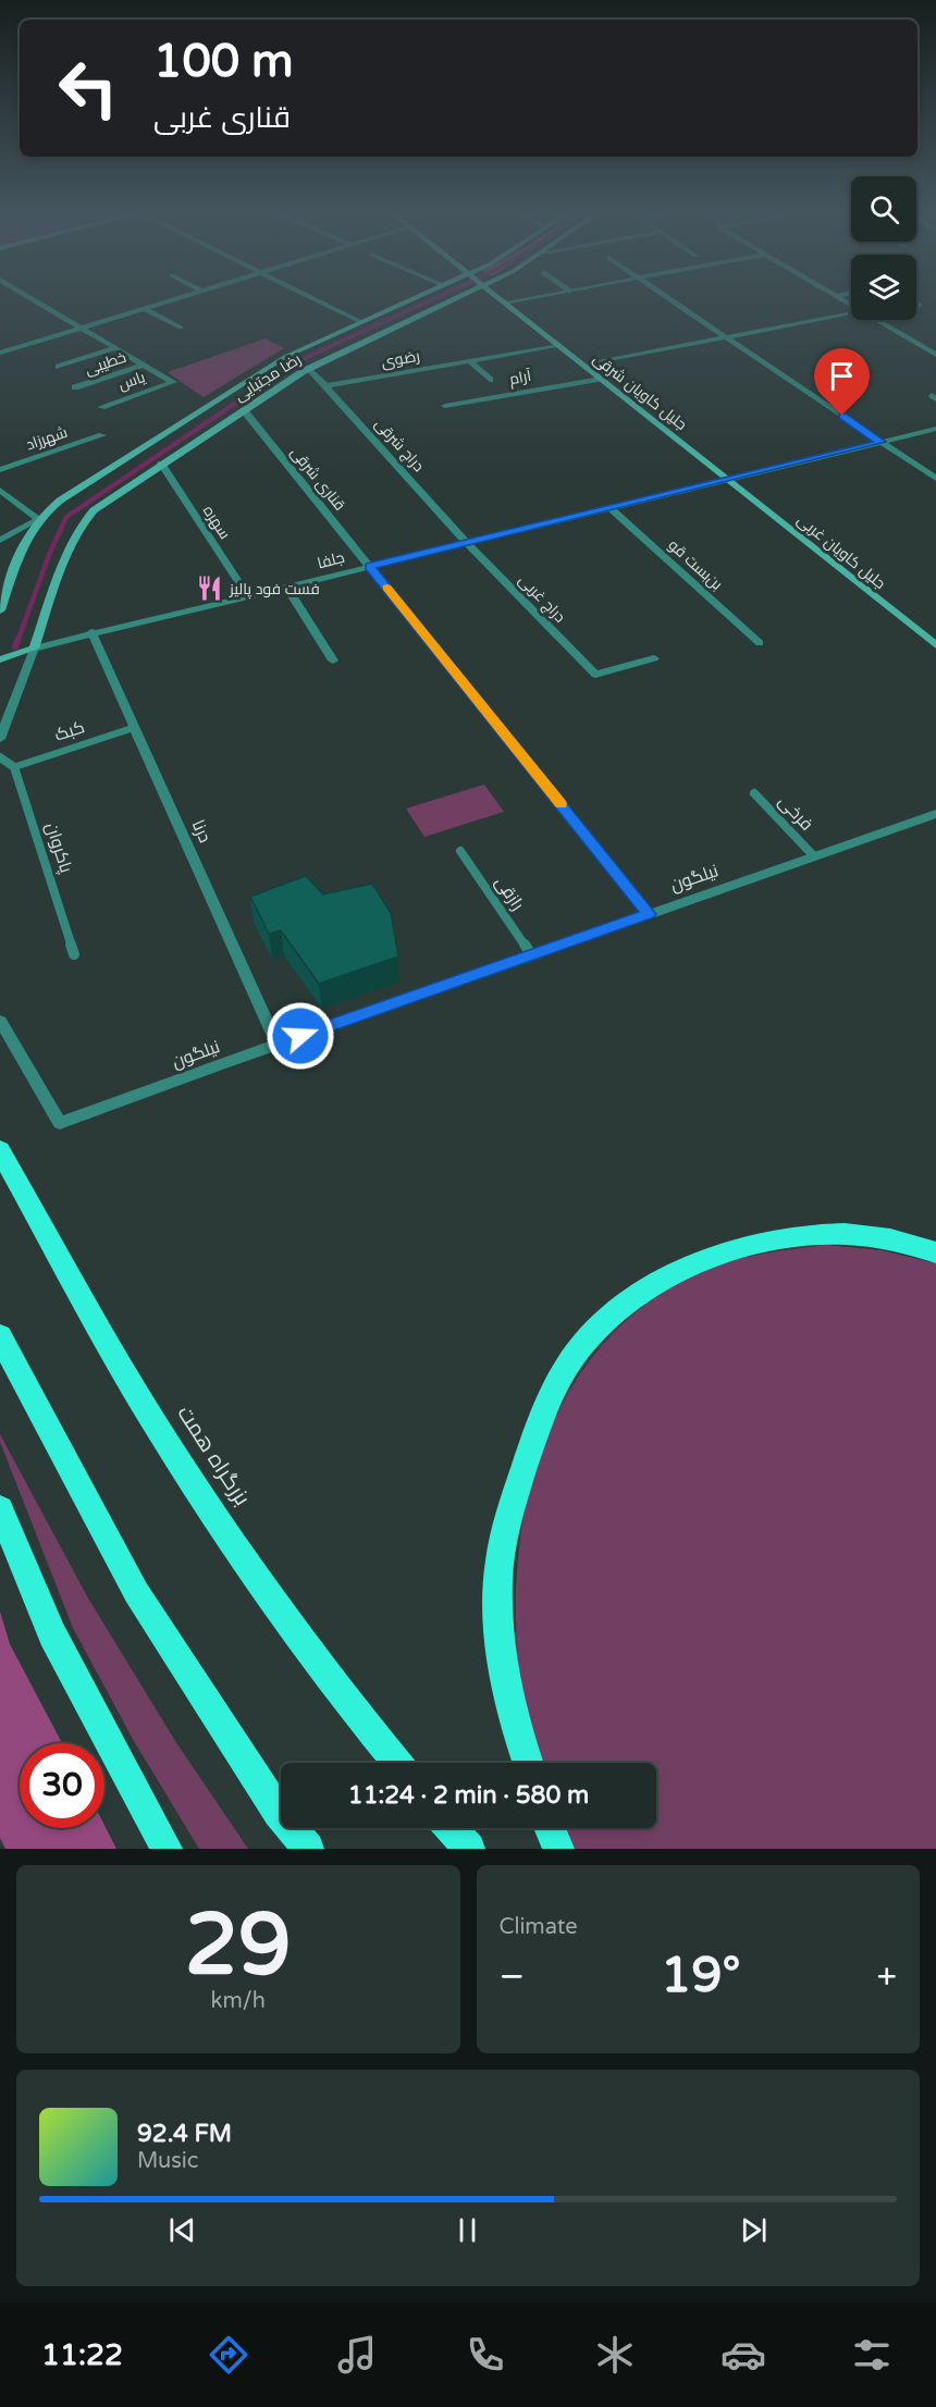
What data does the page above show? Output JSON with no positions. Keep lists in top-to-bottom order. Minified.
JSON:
{"streets":{"highway":["بزرگراه همت"],"main road":["رضا مجتبایی","جلیل کاویان شرقی","جلیل کاویان غربی","جلفا"],"street":["رضوی","خطیبی","آرام","یاس","شهرزاد","دراج شرقی","قناری شرقی","سهره","بن‌بست قو","دراج غربی","کبک","درنا","نیلگون"],"lane":["فرخی","پاکروان","رازقی"]},"crossings":[["رضوی","جلیل کاویان شرقی"],["رضوی","دراج شرقی"],["خطیبی","یاس"],["رضا مجتبایی","دراج شرقی"],["رضا مجتبایی","قناری شرقی"],["رضا مجتبایی","سهره"],["رضا مجتبایی","جلفا"],["آرام","جلیل کاویان شرقی"],["جلیل کاویان شرقی","جلیل کاویان غربی"],["جلیل کاویان شرقی","جلفا"],["دراج شرقی","جلفا"],["دراج شرقی","دراج غربی"],["قناری شرقی","جلفا"],["قناری شرقی","نیلگون"],["سهره","جلفا"],["جلیل کاویان غربی","جلفا"],["جلفا","بن‌بست قو"],["جلفا","دراج غربی"],["جلفا","درنا"],["کبک","درنا"],["کبک","پاکروان"],["فرخی","نیلگون"],["درنا","نیلگون"],["نیلگون","رازقی"]],"places":{"restaurant":["فست فود پالیز"]},"page":{"turn":["100 m","قناری غربی"],"limit":"30","trip":"11:24 · 2 min · 580 m","tile":[["29","km/h"],"Climate"],"heat":["−","19°","+"],"song":["92.4 FM","Music"],"tabs":"11:22"}}
